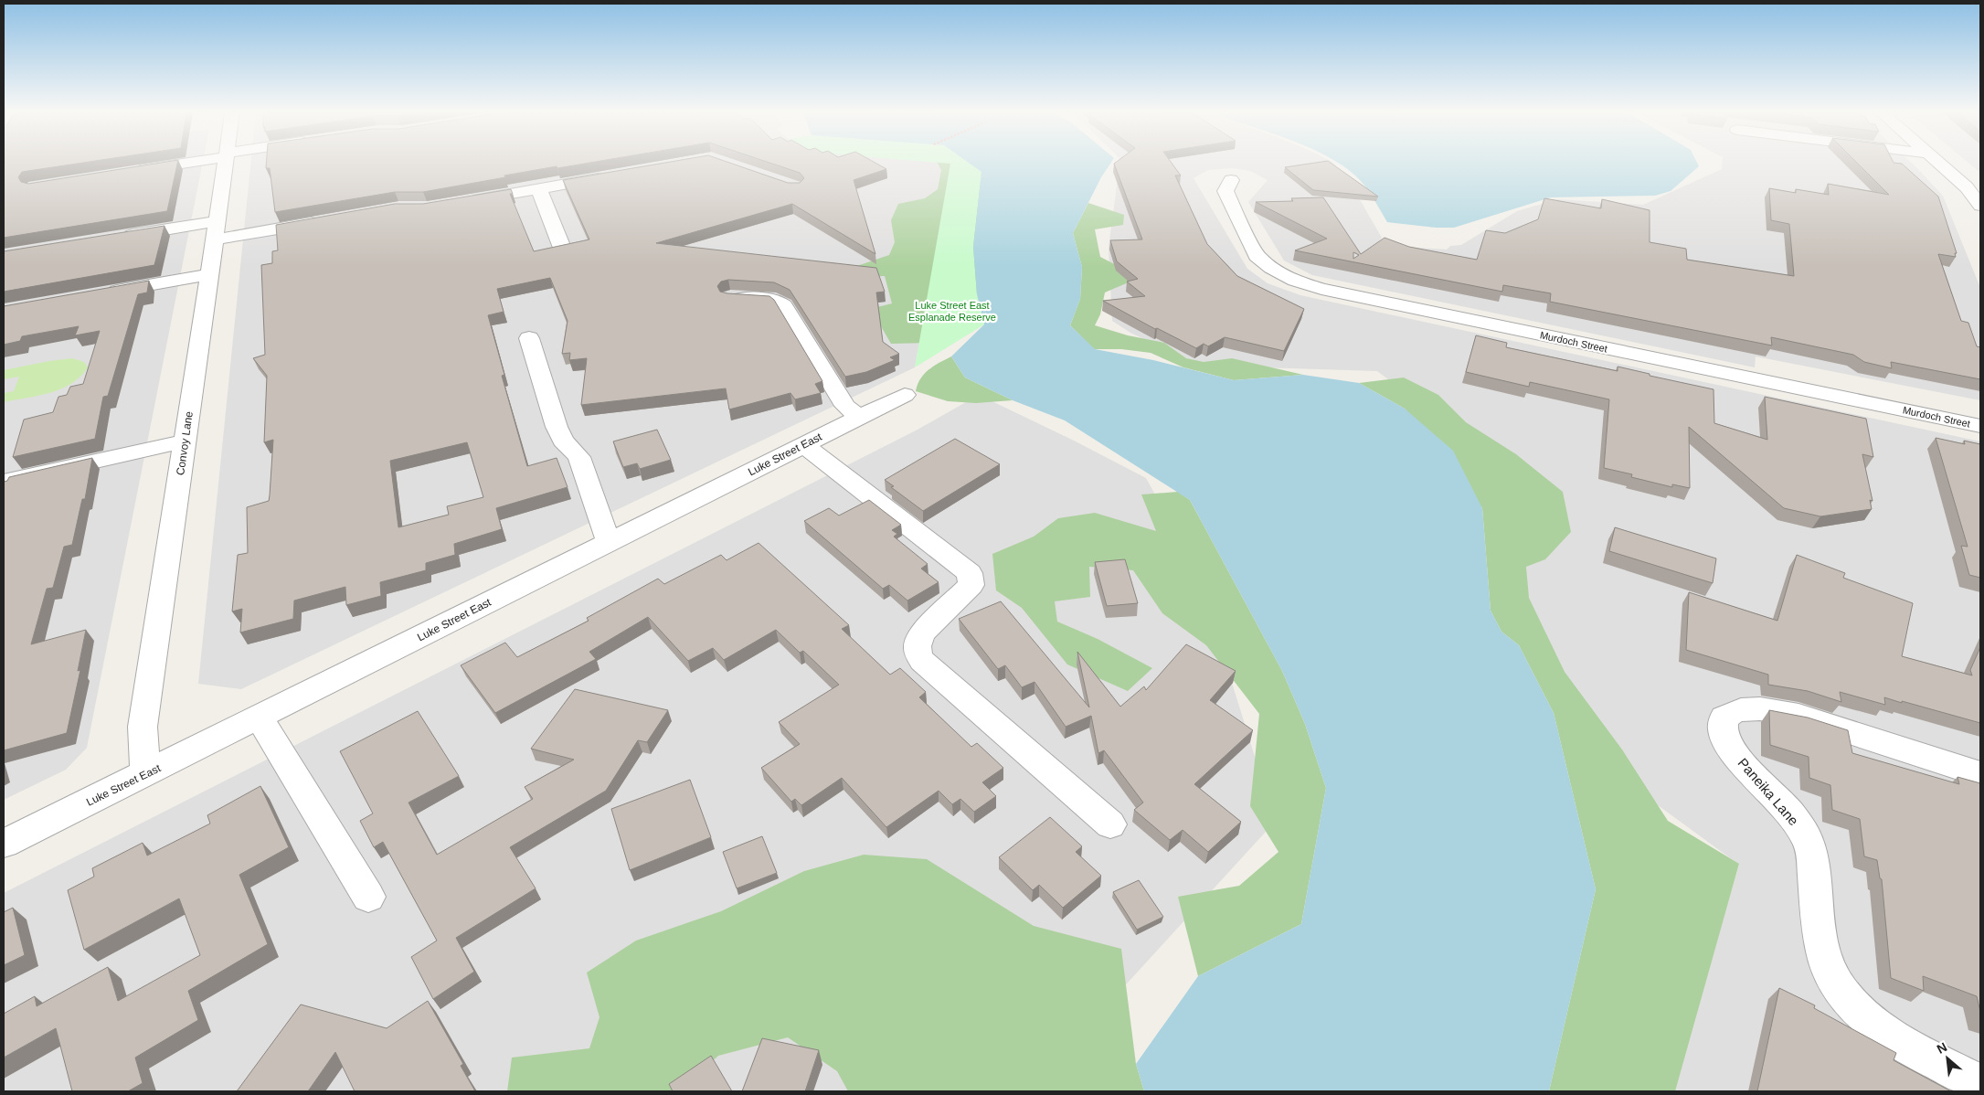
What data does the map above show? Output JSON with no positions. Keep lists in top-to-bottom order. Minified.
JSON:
{"streets":{"street":["Murdoch Street","Convoy Lane","Luke Street East","Paneika Lane"]},"crossings":[["Convoy Lane","Luke Street East"]],"parks":["Luke Street East Esplanade Reserve"],"north":"top left"}
